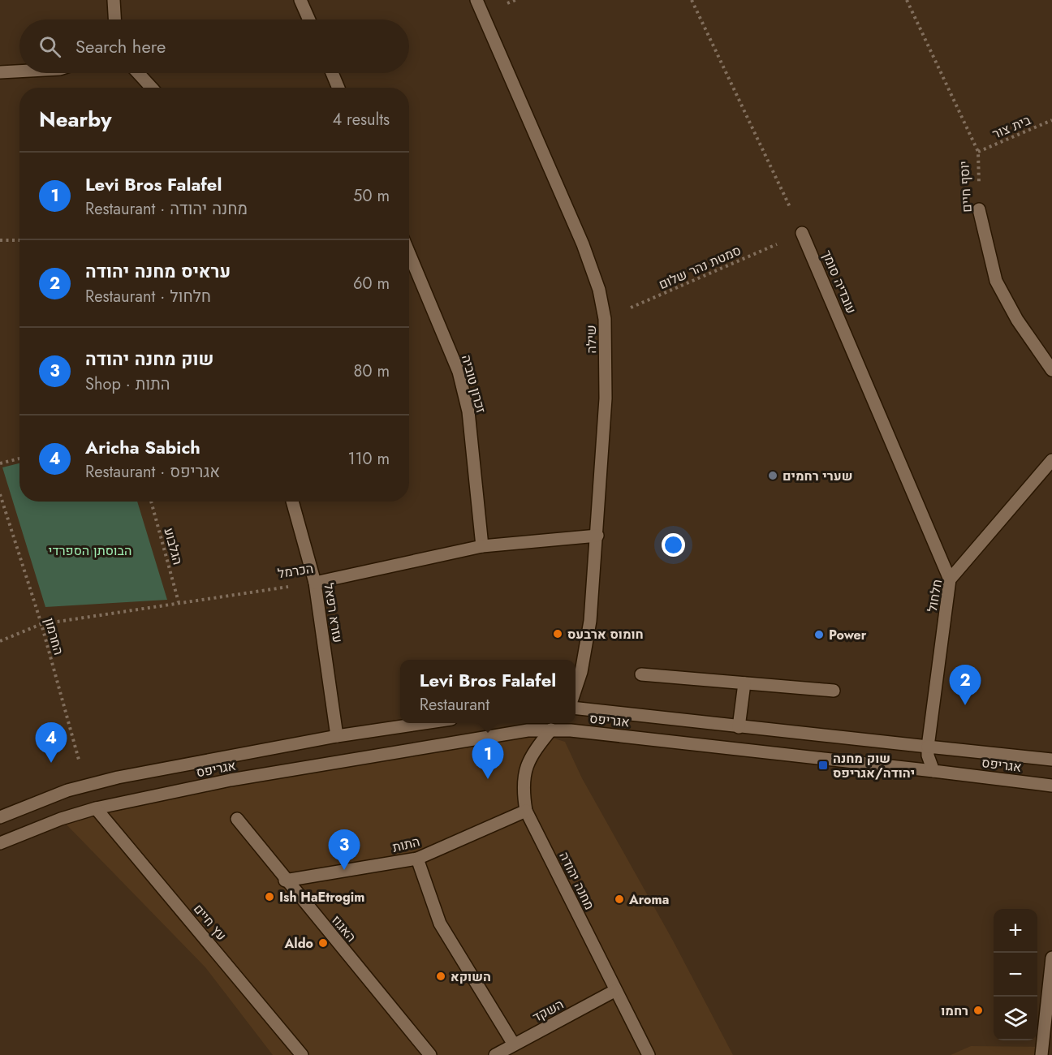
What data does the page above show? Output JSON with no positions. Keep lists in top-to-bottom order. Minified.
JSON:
{"streets":{"street":["יוסף חיים","עובדיה סומך","שילה","זכרון טוביה","הכרמל","חלחול","עזרא רפאל","אגריפס","התות","מחנה יהודה","עץ חיים","האגוז","השקד"],"path":["בית צור","סמטת נהר שלום","הגלבוע","החרמון"]},"crossings":[["בית צור","יוסף חיים"],["סמטת נהר שלום","עובדיה סומך"],["סמטת נהר שלום","שילה"],["עובדיה סומך","חלחול"],["שילה","הכרמל"],["זכרון טוביה","הכרמל"],["הגלבוע","הכרמל"],["הכרמל","עזרא רפאל"],["הכרמל","החרמון"],["חלחול","אגריפס"],["עזרא רפאל","אגריפס"],["החרמון","אגריפס"],["אגריפס","מחנה יהודה"],["אגריפס","עץ חיים"],["התות","מחנה יהודה"],["התות","האגוז"],["מחנה יהודה","השקד"]],"parks":["הבוסתן הספרדי"],"places":{"other":["שערי רחמים","חומוס ארבעס","Power","Ish HaEtrogim","Aroma","Aldo","השוקא","רחמו"],"transit":["שוק מחנה יהודה/אגריפס"]},"page":{"search":"Search here","heading":["Nearby","4 results"],"list":[{"mark":"1","name":"Levi Bros Falafel","note":"Restaurant · מחנה יהודה","value":"50 m"},{"mark":"2","name":"עראיס מחנה יהודה","note":"Restaurant · חלחול","value":"60 m"},{"mark":"3","name":"שוק מחנה יהודה","note":"Shop · התות","value":"80 m"},{"mark":"4","name":"Aricha Sabich","note":"Restaurant · אגריפס","value":"110 m"}],"popup":["Levi Bros Falafel","Restaurant"],"pins":["2","4","1","3"],"map_buttons":["+","−"]}}
